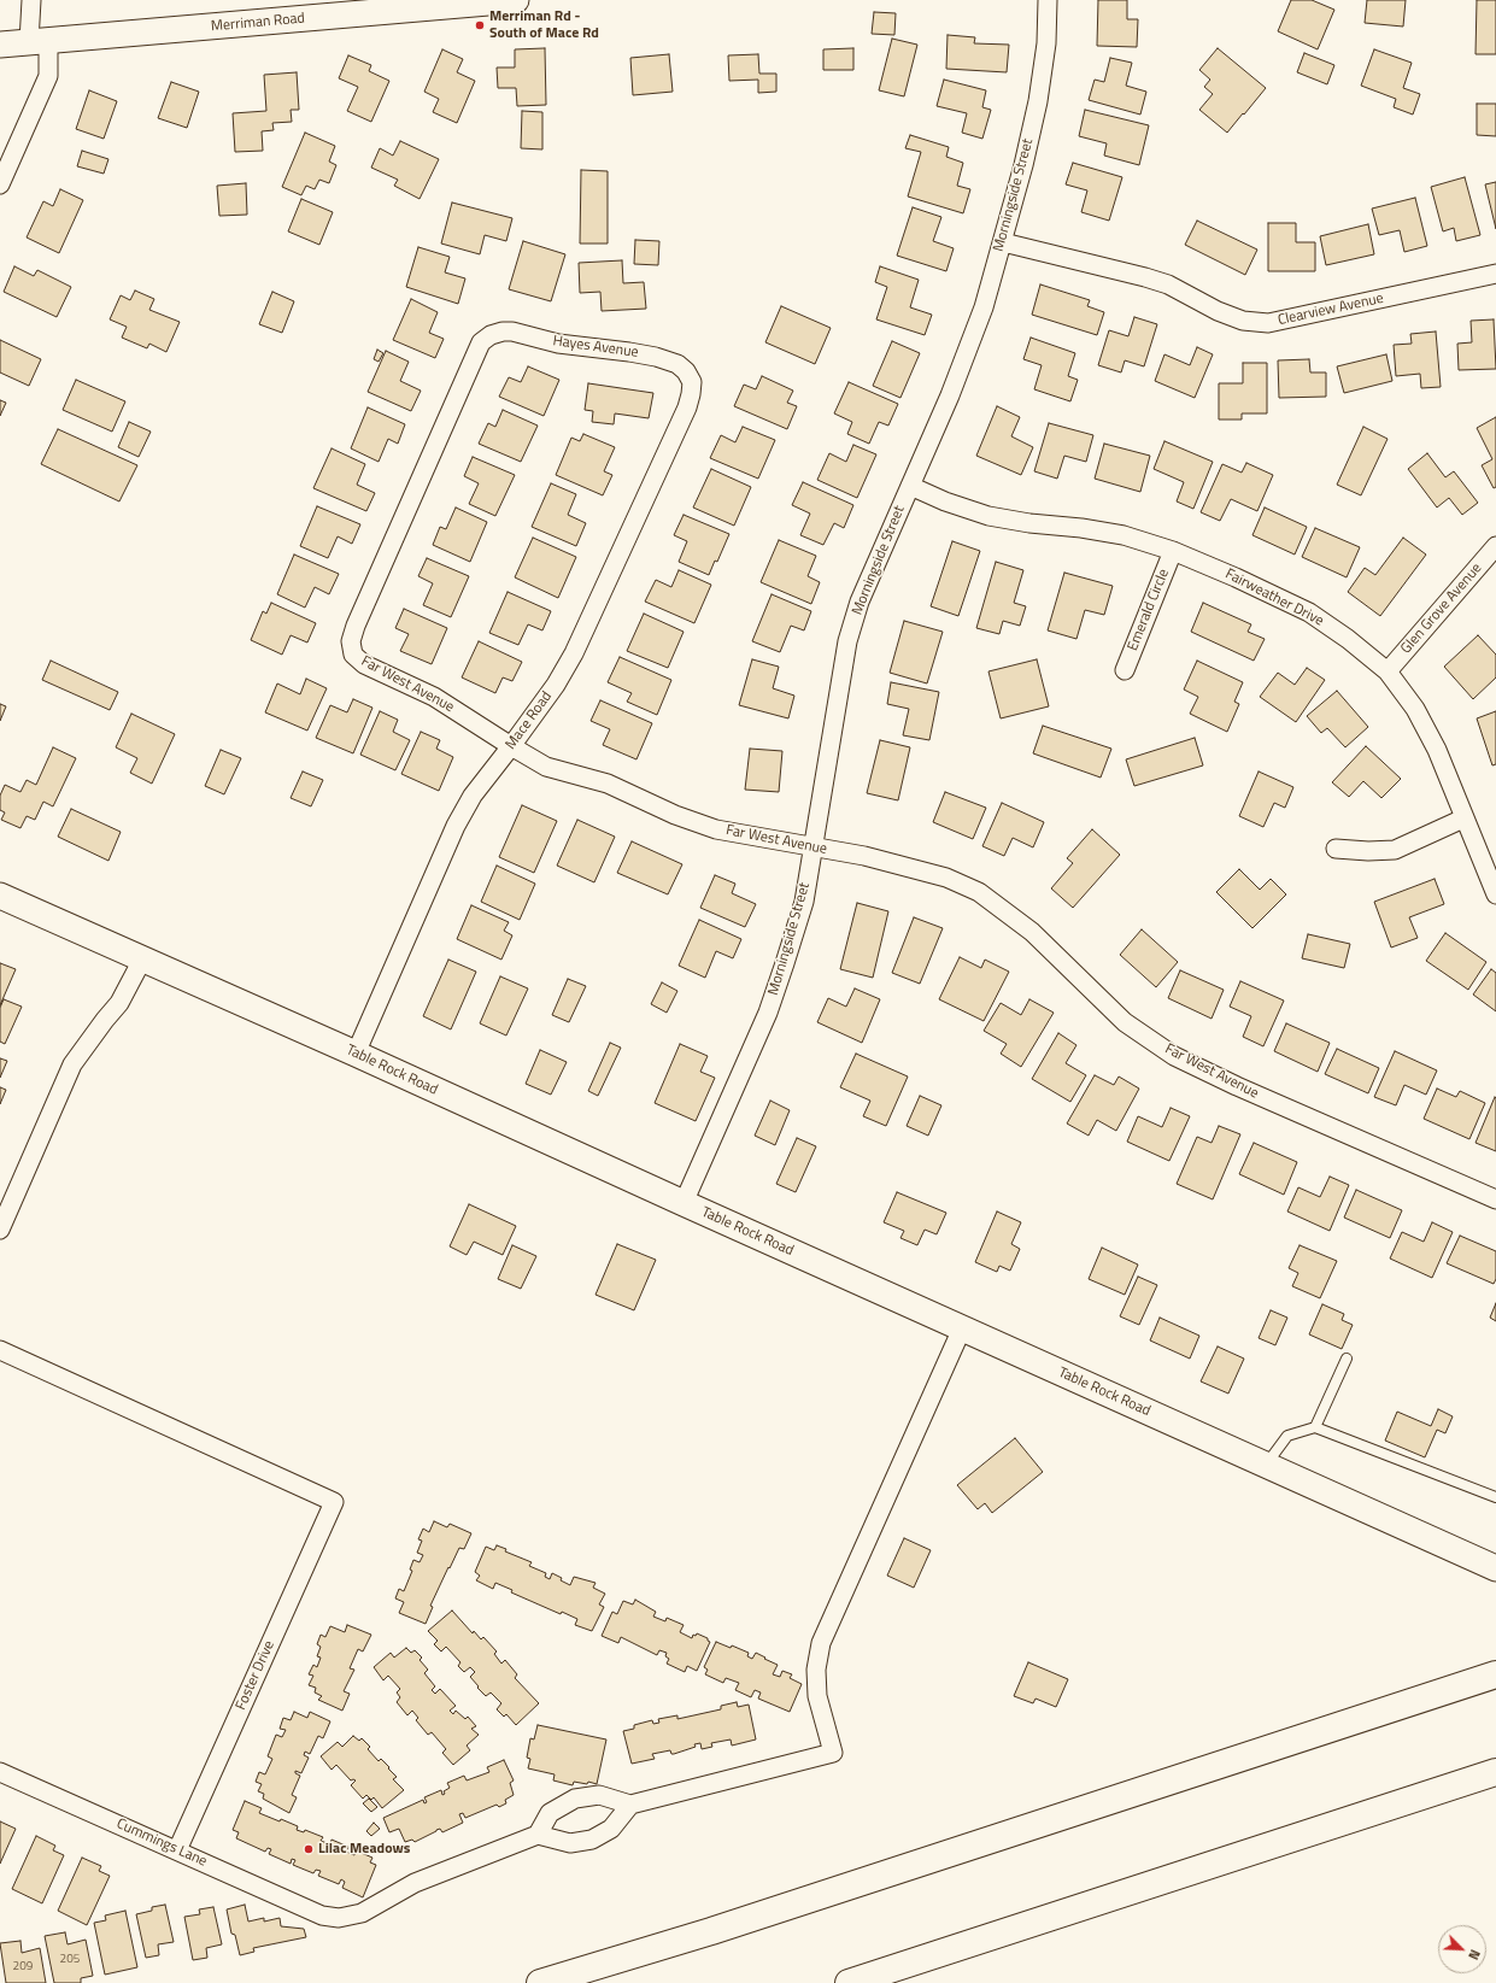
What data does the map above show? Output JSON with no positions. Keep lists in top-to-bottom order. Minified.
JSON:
{"streets":{"main road":["Merriman Road","Table Rock Road"],"street":["Morningside Street","Clearview Avenue","Hayes Avenue","Fairweather Drive","Glen Grove Avenue","Emerald Circle","Far West Avenue","Mace Road","Foster Drive","Cummings Lane"]},"crossings":[["Morningside Street","Clearview Avenue"],["Morningside Street","Fairweather Drive"],["Morningside Street","Far West Avenue"],["Morningside Street","Table Rock Road"],["Hayes Avenue","Far West Avenue"],["Hayes Avenue","Mace Road"],["Fairweather Drive","Glen Grove Avenue"],["Fairweather Drive","Emerald Circle"],["Far West Avenue","Mace Road"],["Mace Road","Table Rock Road"],["Foster Drive","Cummings Lane"]],"places":["Merriman Rd - South of Mace Rd","Lilac Meadows"],"house_numbers":["205","209"],"north":"bottom right"}
